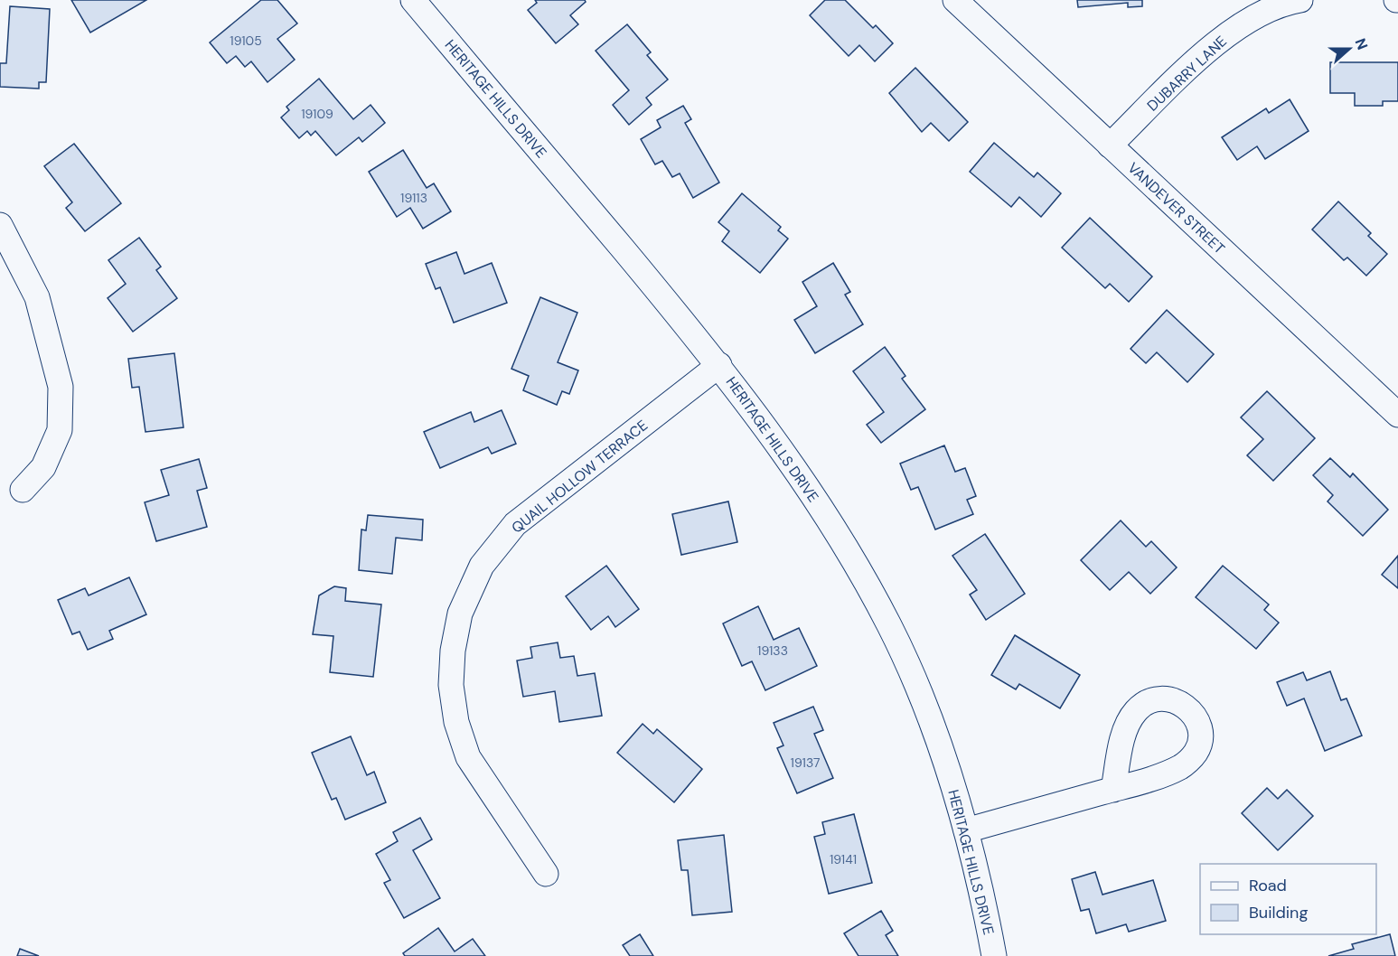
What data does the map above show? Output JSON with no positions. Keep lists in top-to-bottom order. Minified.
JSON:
{"streets":{"street":["DUBARRY LANE","HERITAGE HILLS DRIVE","VANDEVER STREET","QUAIL HOLLOW TERRACE"]},"crossings":[["DUBARRY LANE","VANDEVER STREET"],["HERITAGE HILLS DRIVE","QUAIL HOLLOW TERRACE"]],"house_numbers":["19105","19109","19113","19133","19137","19141"],"legend":["Road","Building"],"north":"right"}
